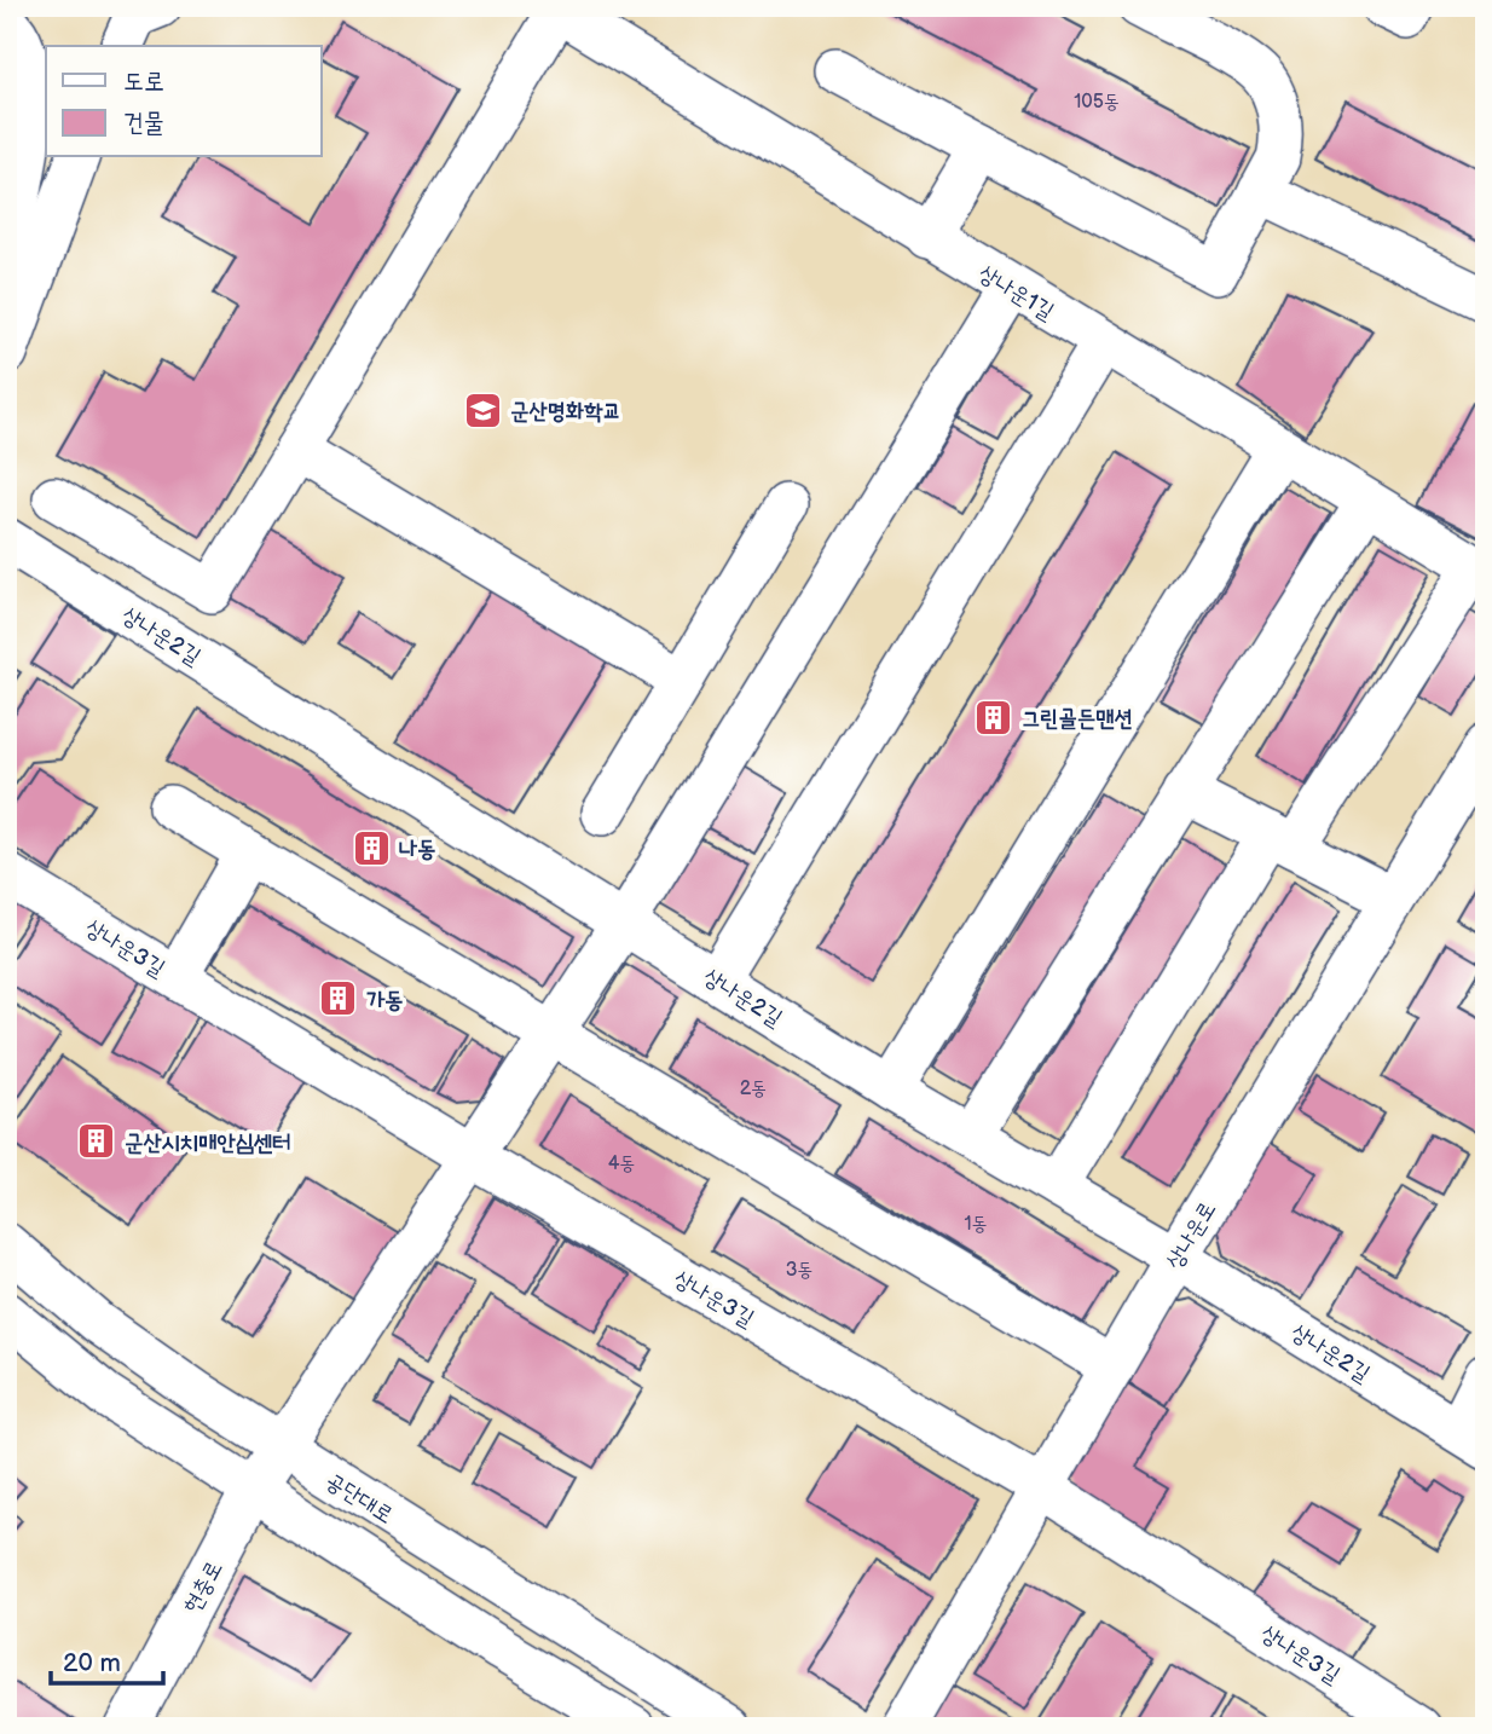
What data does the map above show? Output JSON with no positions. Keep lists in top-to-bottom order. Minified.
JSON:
{"streets":{"street":["상나운1길","상나운2길","상나운3길","상나운로","공단대로","현충로"]},"crossings":[["상나운1길","현충로"],["상나운2길","상나운로"],["상나운2길","현충로"],["상나운3길","상나운로"],["상나운3길","현충로"],["공단대로","현충로"]],"places":{"school or university":["군산명화학교"],"building":["그린골든맨션","나동","가동","군산시치매안심센터"]},"house_numbers":["105동","2동","4동","1동","3동"],"legend":["도로","건물"],"scale_bar":"20 m"}
